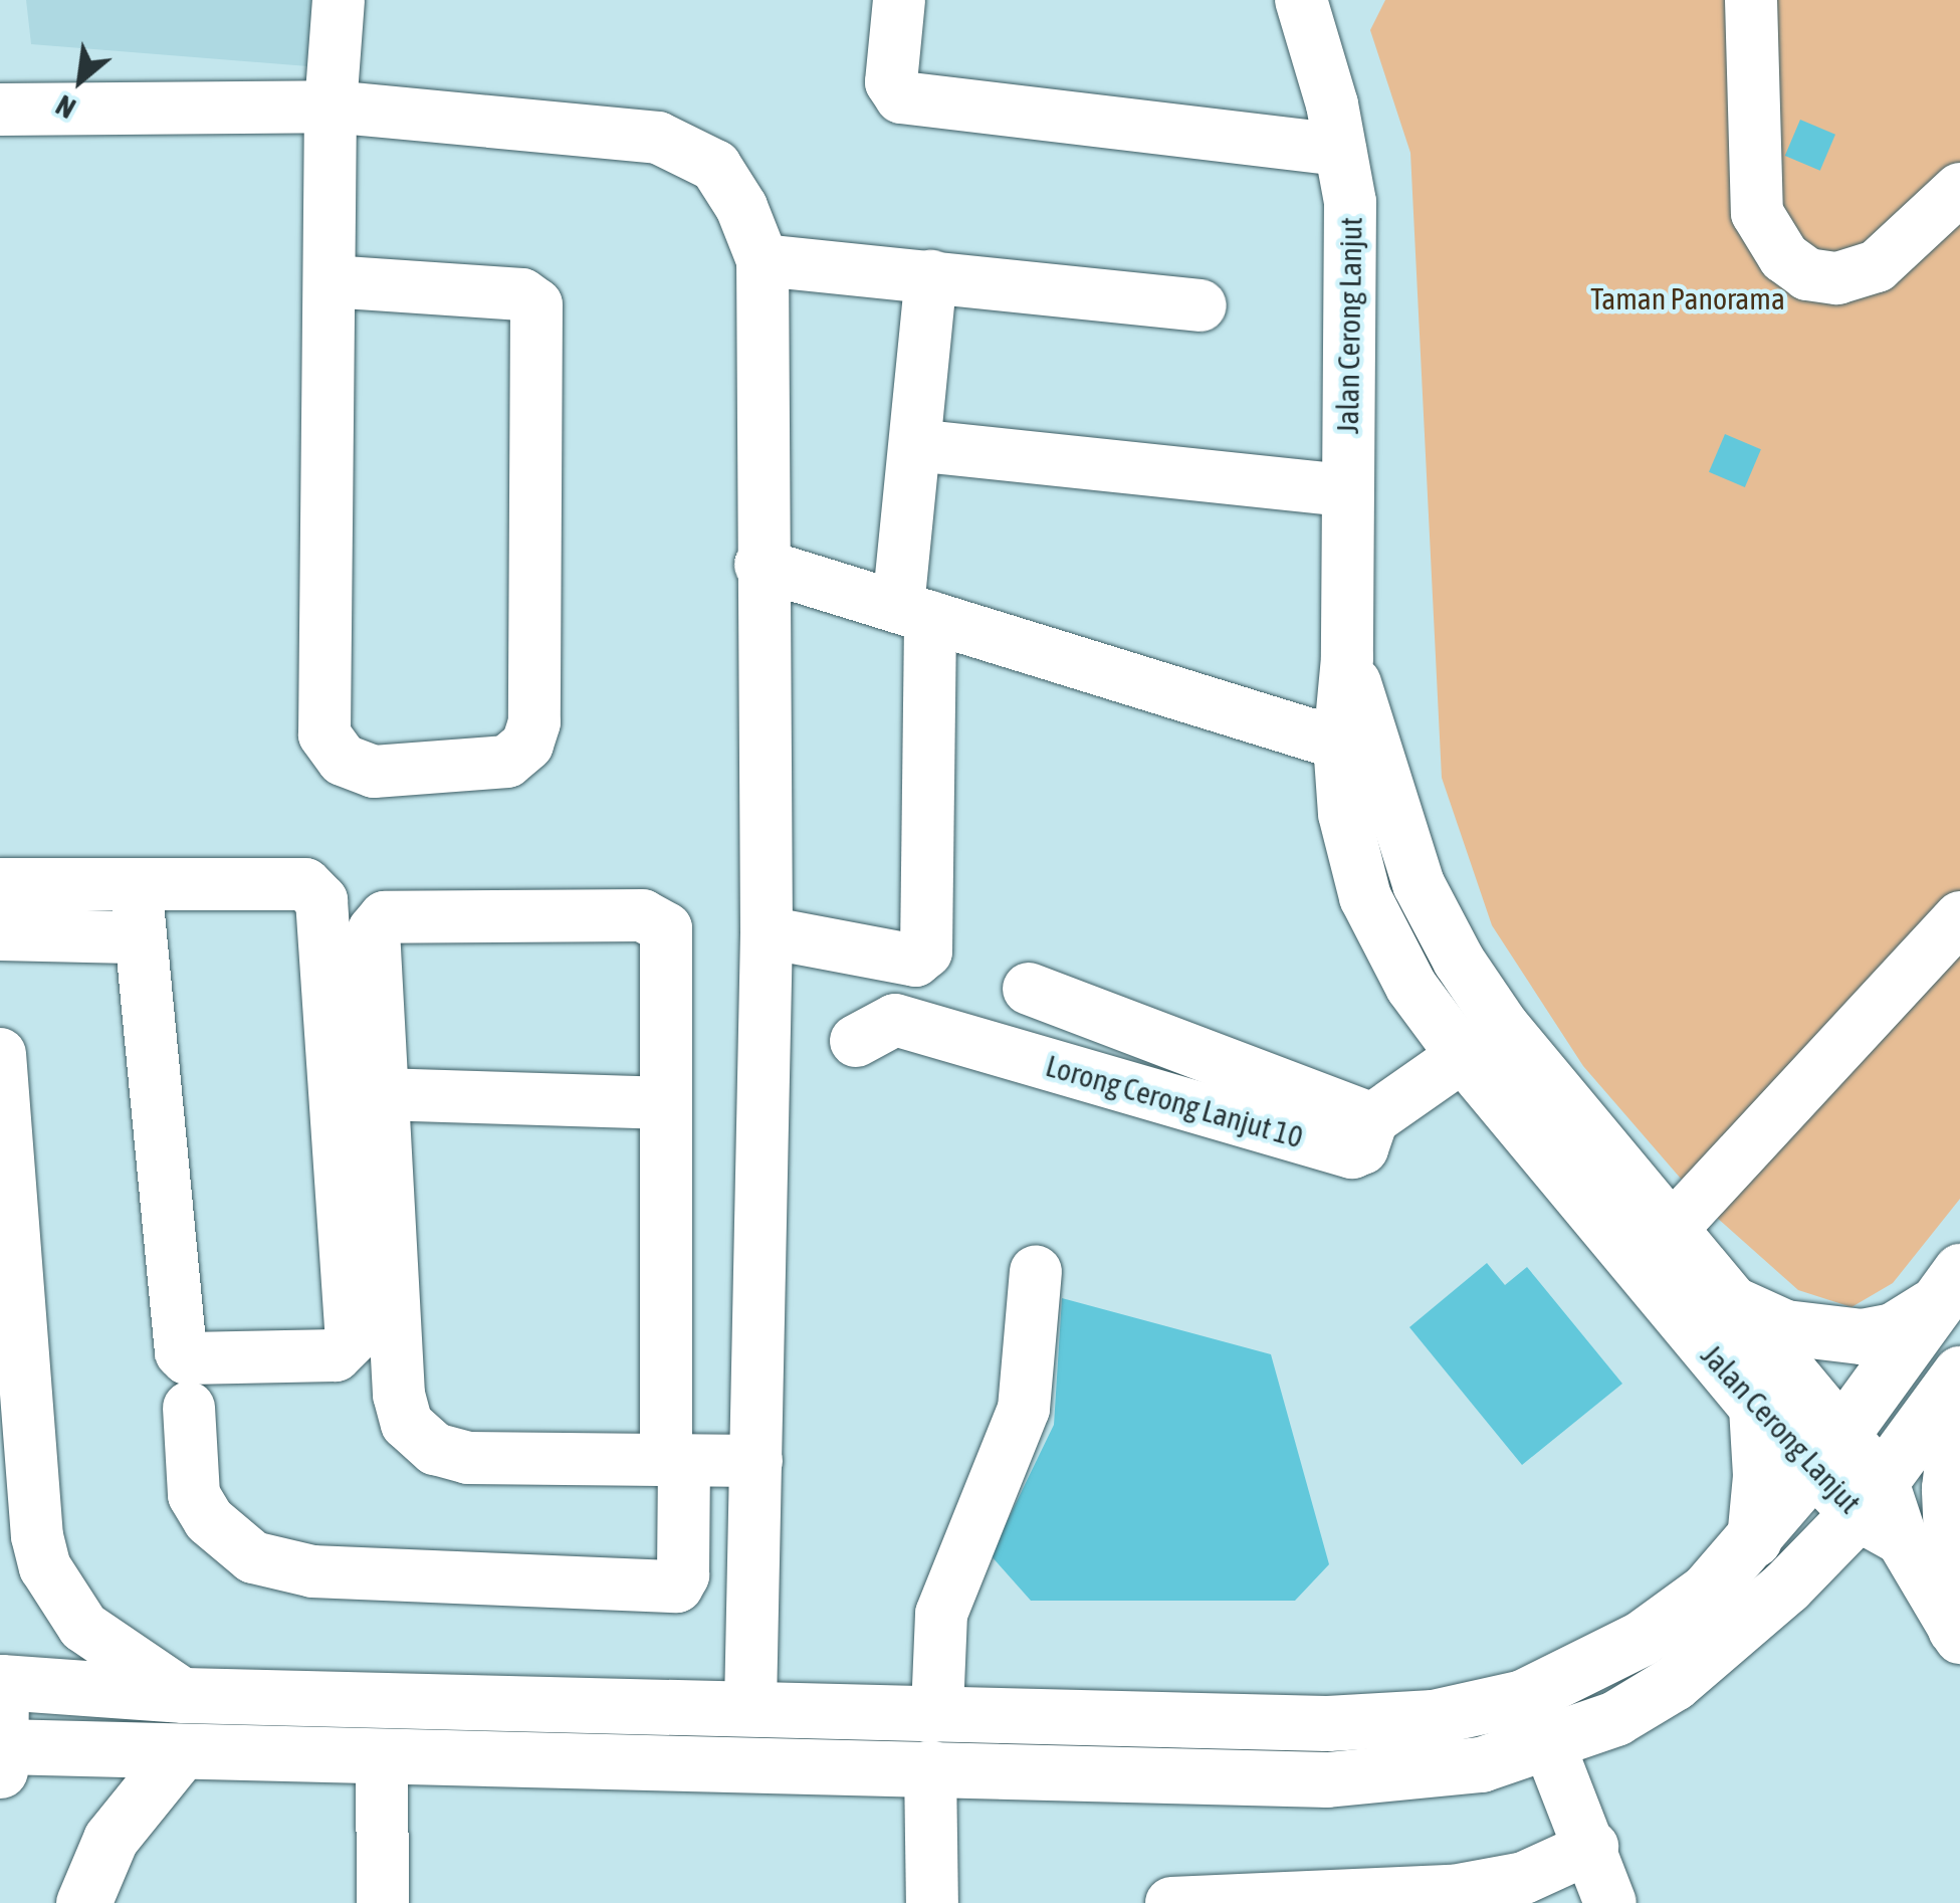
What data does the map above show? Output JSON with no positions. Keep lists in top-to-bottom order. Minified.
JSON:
{"streets":{"street":["Jalan Cerong Lanjut","Lorong Cerong Lanjut 10"]},"crossings":[["Jalan Cerong Lanjut","Lorong Cerong Lanjut 10"]],"parks":["Taman Panorama"],"north":"bottom left"}
